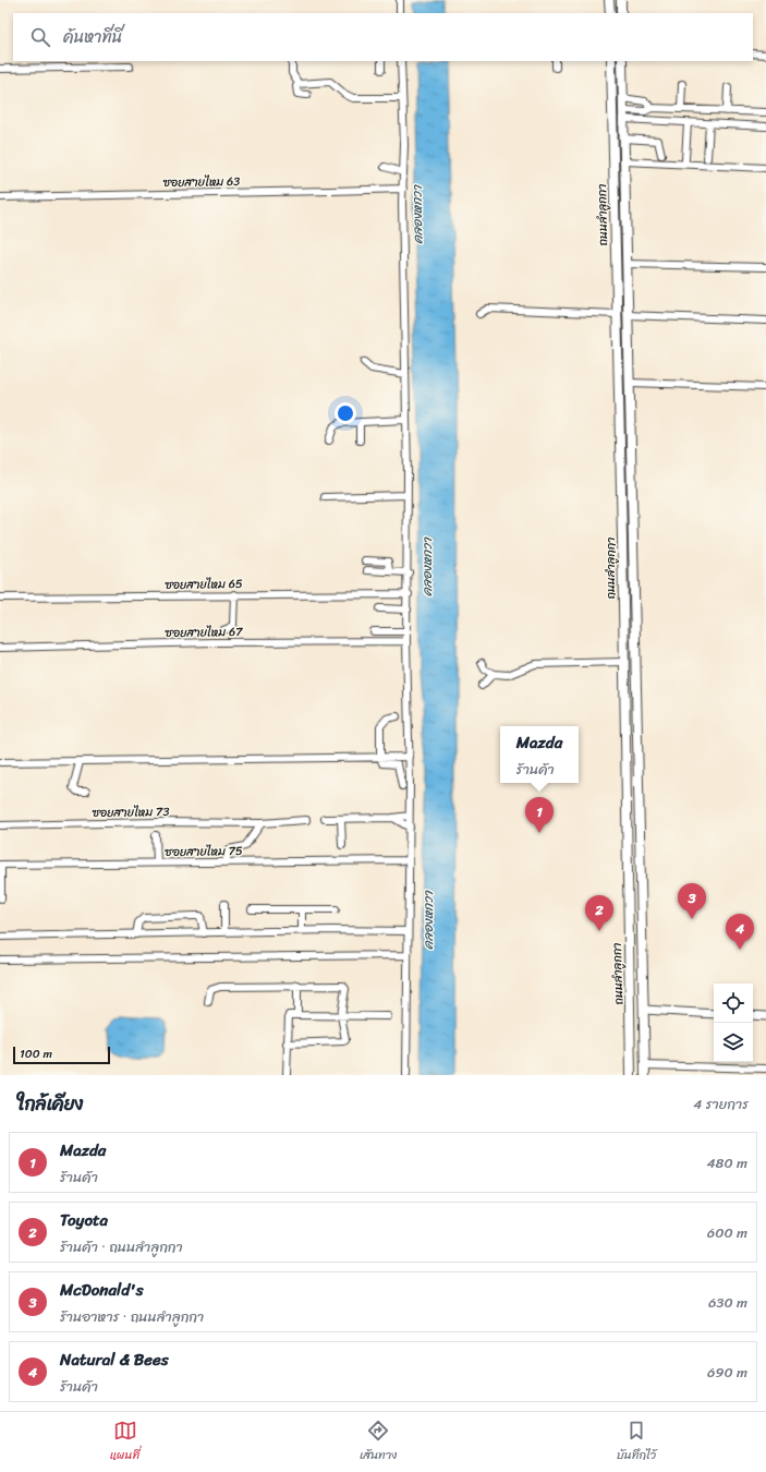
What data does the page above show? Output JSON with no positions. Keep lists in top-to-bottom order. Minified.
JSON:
{"streets":{"main road":["ถนนลำลูกกา"],"street":["ซอยสายไหม 63","ซอยสายไหม 65","ซอยสายไหม 67","ซอยสายไหม 73","ซอยสายไหม 75"]},"water":["คลองหกวา"],"scale_bar":"100 m","page":{"search":"ค้นหาที่นี่","popup":["Mazda","ร้านค้า"],"pins":["1","3","2","4"],"scale":"100 m","heading":["ใกล้เคียง","4 รายการ"],"list":[{"mark":"1","name":"Mazda","note":"ร้านค้า","value":"480 m"},{"mark":"2","name":"Toyota","note":"ร้านค้า · ถนนลำลูกกา","value":"600 m"},{"mark":"3","name":"McDonald's","note":"ร้านอาหาร · ถนนลำลูกกา","value":"630 m"},{"mark":"4","name":"Natural & Bees","note":"ร้านค้า","value":"690 m"}],"nav":["แผนที่","เส้นทาง","บันทึกไว้"]}}
